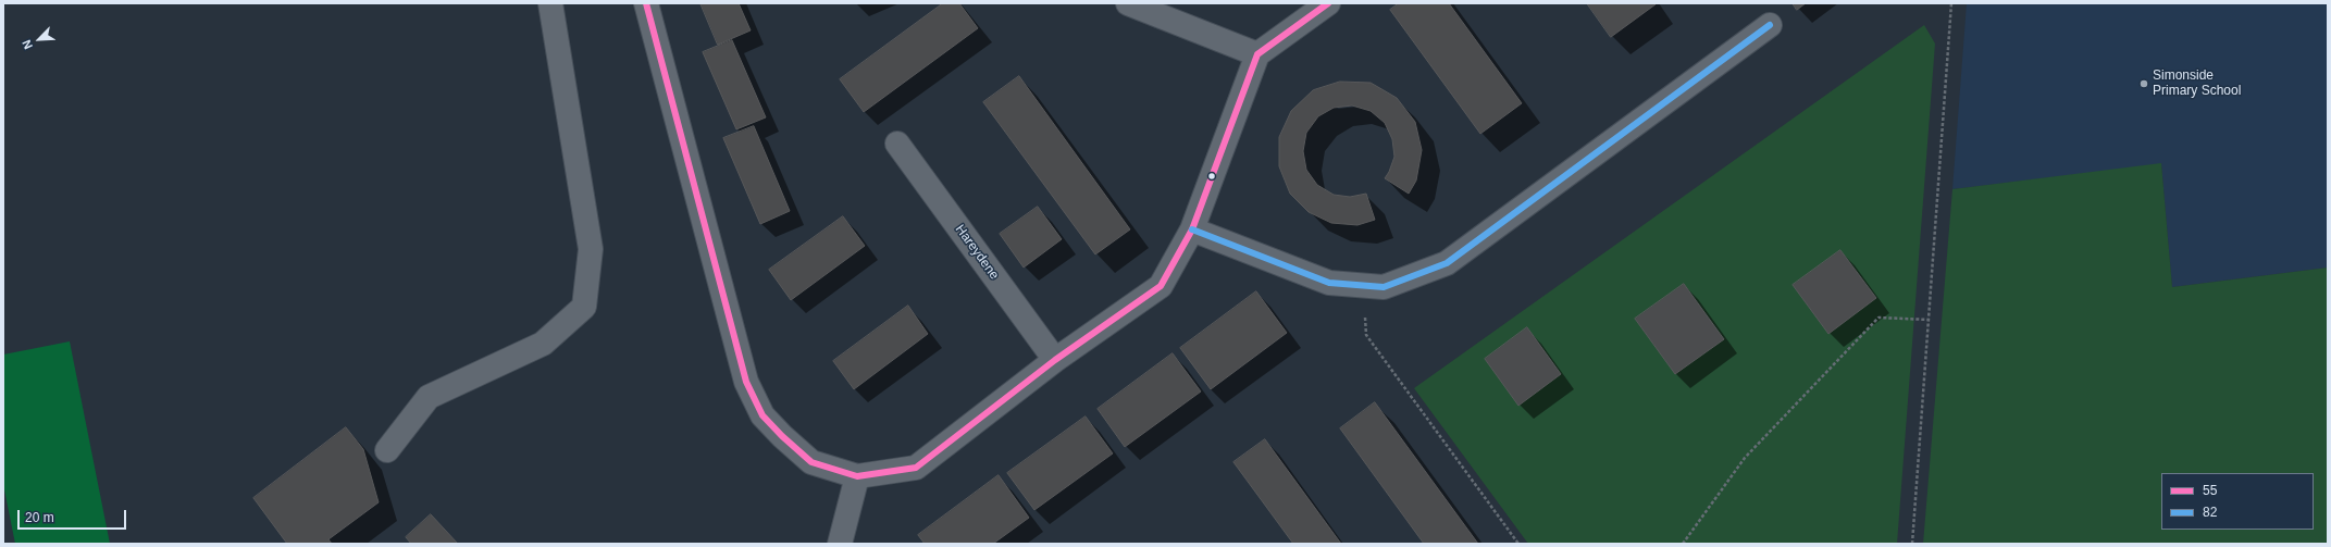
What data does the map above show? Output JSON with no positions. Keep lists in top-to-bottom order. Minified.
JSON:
{"streets":{"street":["Hareydene"]},"places":["Simonside Primary School"],"lines":["transit line 55","transit line 82"],"legend":["55","82"],"scale_bar":"20 m","north":"bottom left"}
